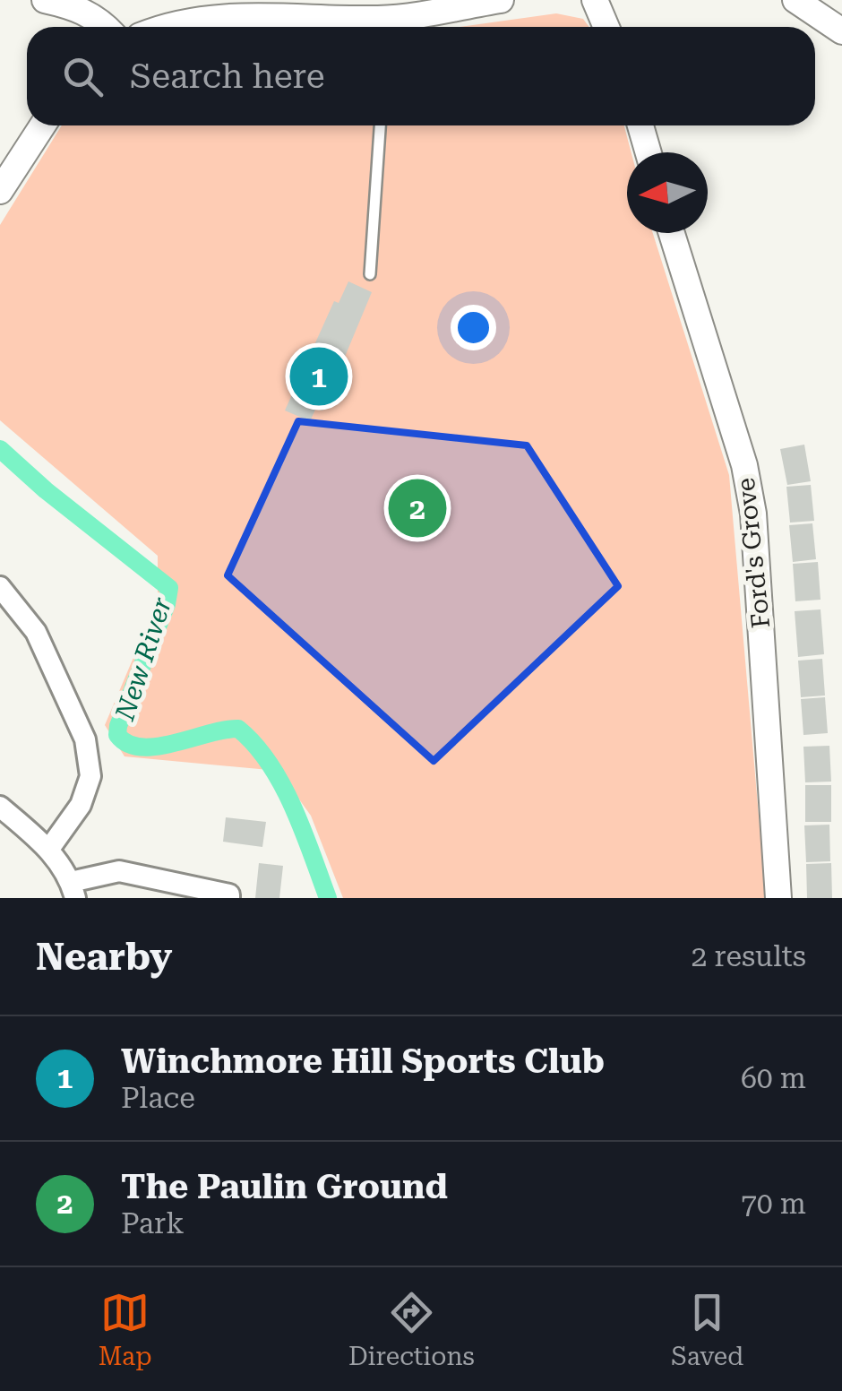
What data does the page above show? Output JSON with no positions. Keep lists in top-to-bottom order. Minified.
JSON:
{"streets":{"street":["Ford's Grove"]},"water":["New River"],"north":"left","page":{"search":"Search here","pins":["1","2"],"heading":["Nearby","2 results"],"list":[{"mark":"1","name":"Winchmore Hill Sports Club","note":"Place","value":"60 m"},{"mark":"2","name":"The Paulin Ground","note":"Park","value":"70 m"}],"nav":["Map","Directions","Saved"]}}
